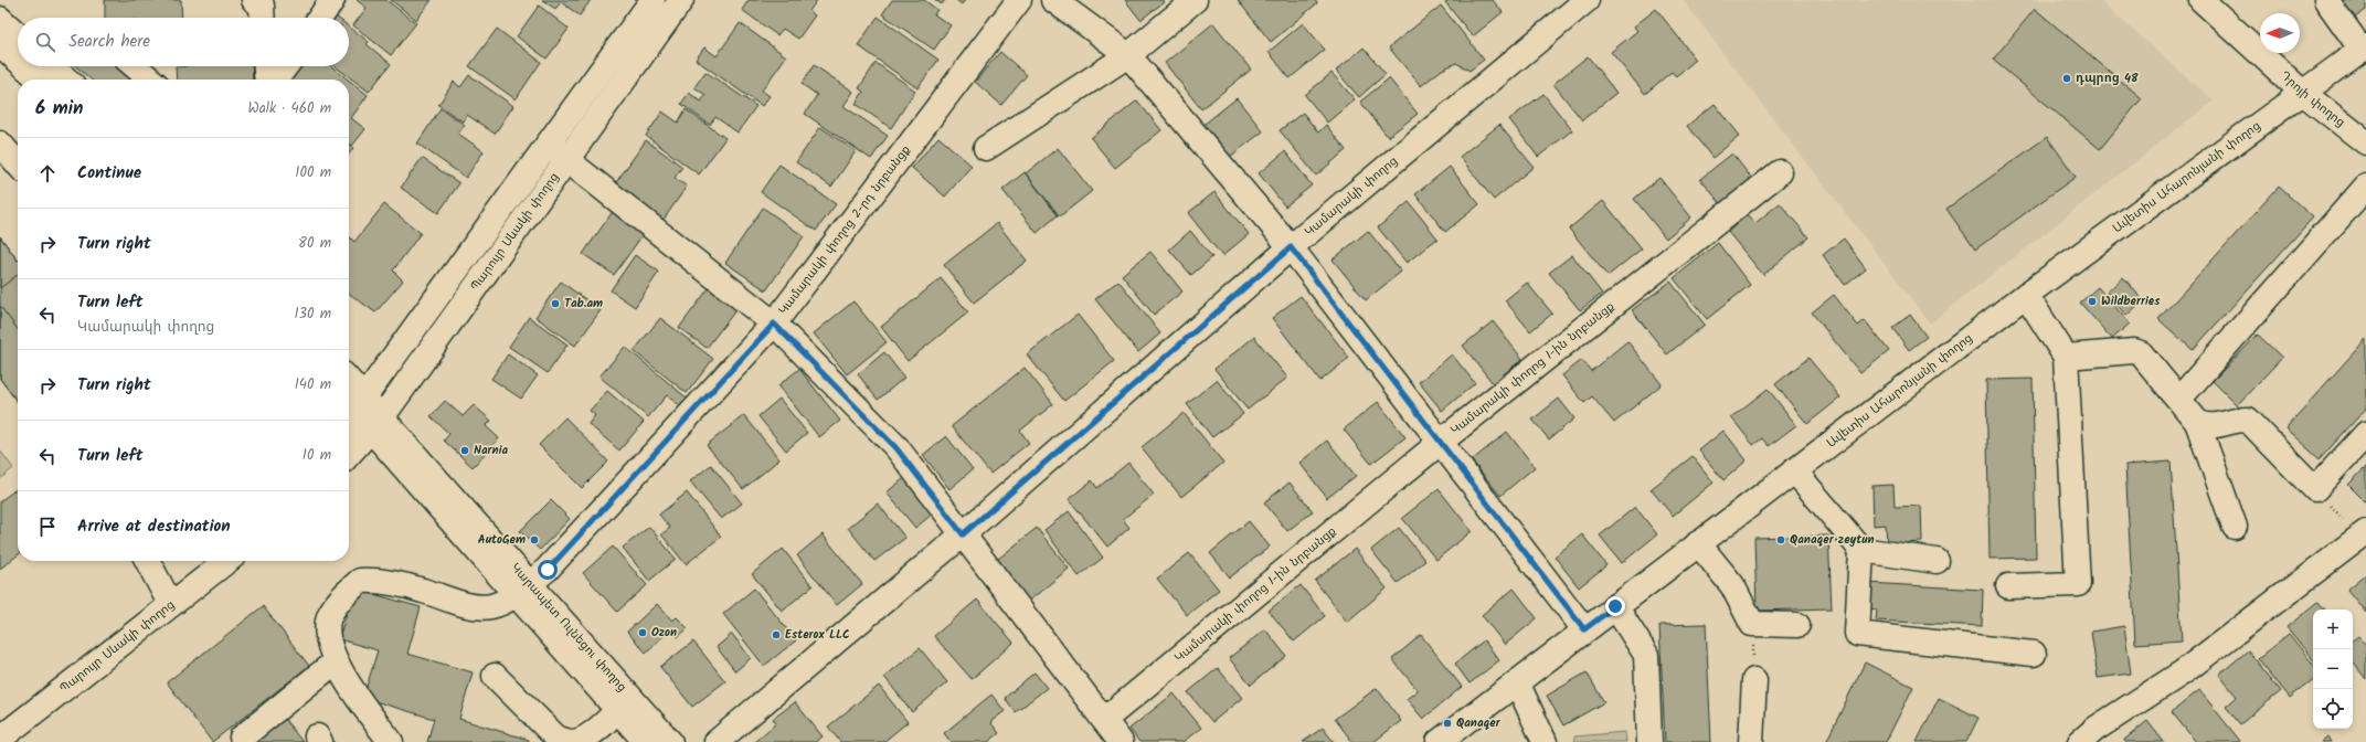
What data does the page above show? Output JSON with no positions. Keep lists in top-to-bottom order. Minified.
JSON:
{"streets":{"street":["Դրոյի փողոց","Ավետիս Ահարոնյանի փողոց","Կամարակի փողոց","Կամարակի փողոց 2-րդ նրբանցք","Պարույր Սևակի փողոց","Կամարակի փողոց 1-ին նրբանցք","Կարապետ Ուլնեցու փողոց"]},"crossings":[["Դրոյի փողոց","Ավետիս Ահարոնյանի փողոց"],["Կամարակի փողոց 2-րդ նրբանցք","Կարապետ Ուլնեցու փողոց"],["Պարույր Սևակի փողոց","Կարապետ Ուլնեցու փողոց"]],"places":["դպրոց 48","Wildberries","Tab.am","Narnia","AutoGem","Qanaqer zeytun","Ozon","Esterox LLC","Qanaqer"],"north":"left","page":{"search":"Search here","heading":["6 min","Walk · 460 m"],"list":[["Continue","100 m"],["Turn right","80 m"],["Turn left","Կամարակի փողոց","130 m"],["Turn right","140 m"],["Turn left","10 m"],"Arrive at destination"],"map_buttons":["+","−"]}}
